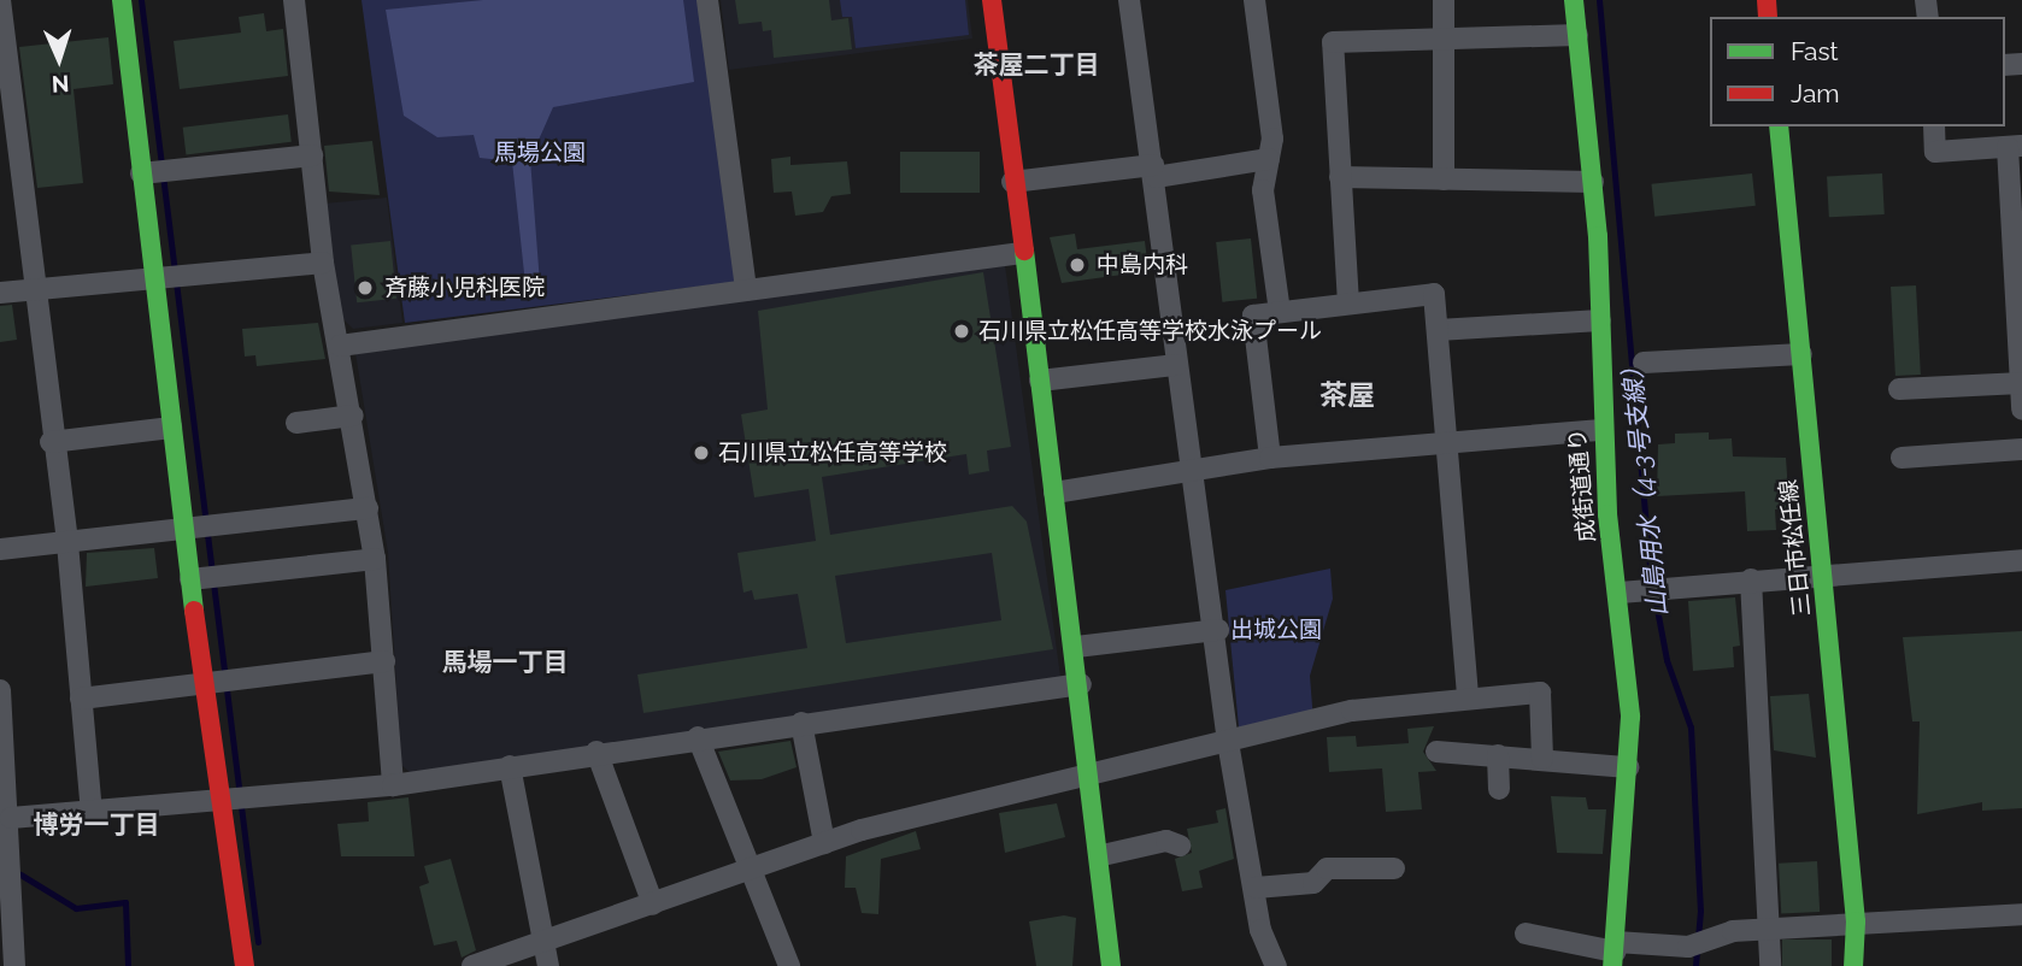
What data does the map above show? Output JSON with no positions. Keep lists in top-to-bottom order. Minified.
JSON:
{"streets":{"street":["成街道通り","三日市松任線"]},"districts":["茶屋二丁目","茶屋","馬場一丁目","博労一丁目"],"water":["山島用水（4-3号支線）"],"parks":["馬場公園","出城公園"],"places":["中島内科","斉藤小児科医院","石川県立松任高等学校水泳プール","石川県立松任高等学校"],"legend":["Fast","Jam"],"north":"bottom"}
